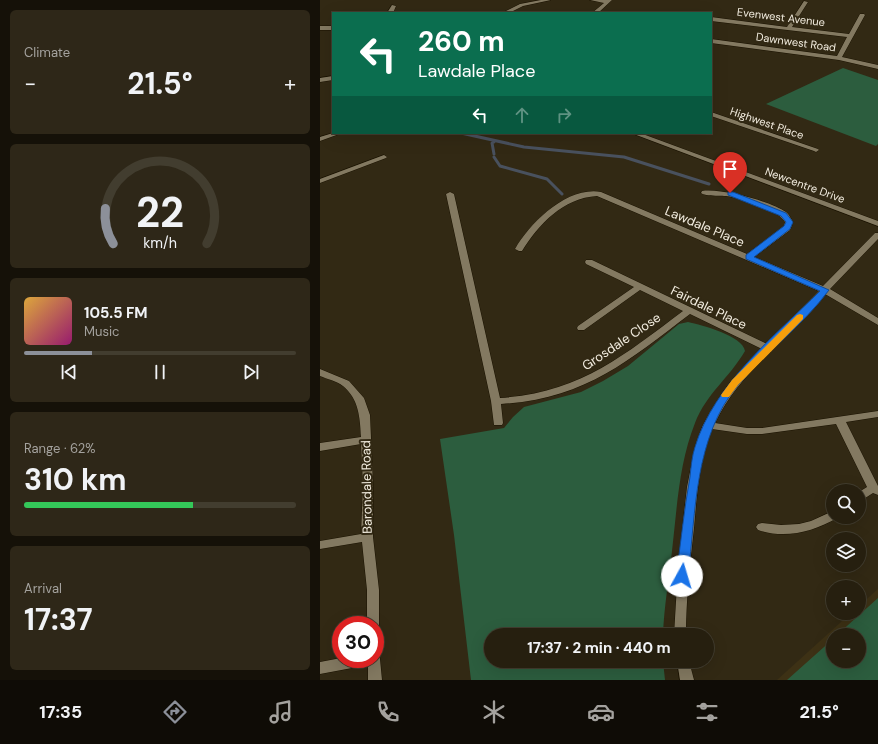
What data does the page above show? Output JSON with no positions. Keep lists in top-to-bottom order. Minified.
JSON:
{"streets":{"street":["Evenwest Avenue","Dawnwest Road","Highwest Place","Newcentre Drive","Lawdale Place","Fairdale Place","Grosdale Close","Barondale Road"]},"crossings":[["Fairdale Place","Grosdale Close"]],"page":{"tile":["Climate",["Range · 62%","310 km"],["Arrival","17:37"]],"turn":["260 m","Lawdale Place"],"heat":["−","21.5°","+"],"song":["105.5 FM","Music"],"map_buttons":["+","−"],"limit":"30","trip":"17:37 · 2 min · 440 m","tabs":["17:35","21.5°"],"gauge":["22","km/h"]}}
